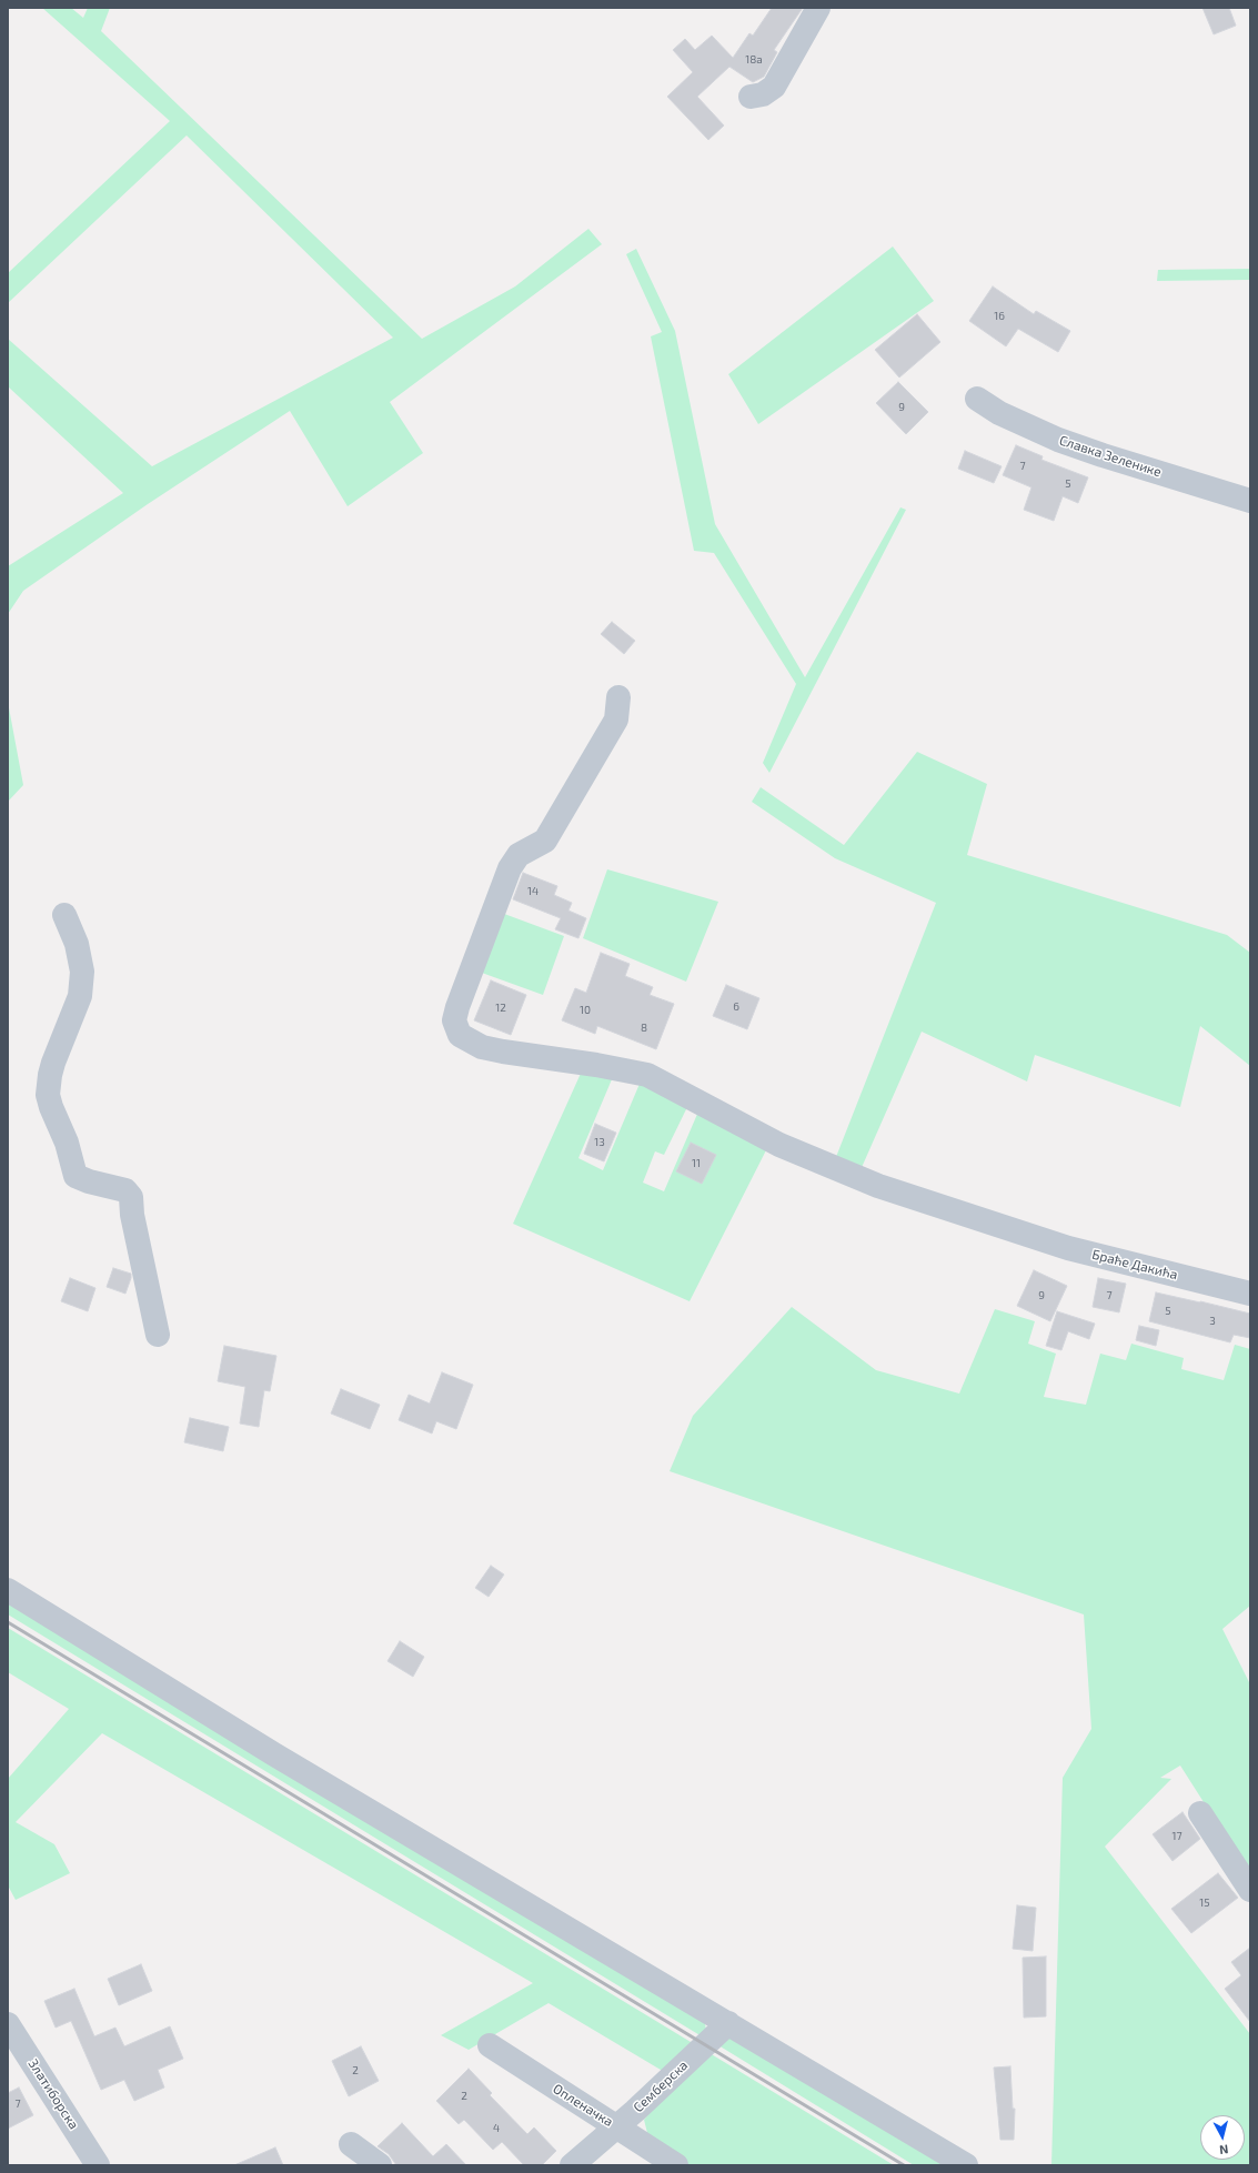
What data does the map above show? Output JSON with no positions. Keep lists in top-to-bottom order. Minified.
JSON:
{"streets":{"street":["Славка Зеленике","Браће Дакића","Семберска","Златиборска","Опленачка"]},"crossings":[["Семберска","Опленачка"]],"house_numbers":["18a","16","9","7","5","14","6","12","10","8","13","11","9","7","5","3","17","15","2","2","7","4"],"north":"bottom"}
